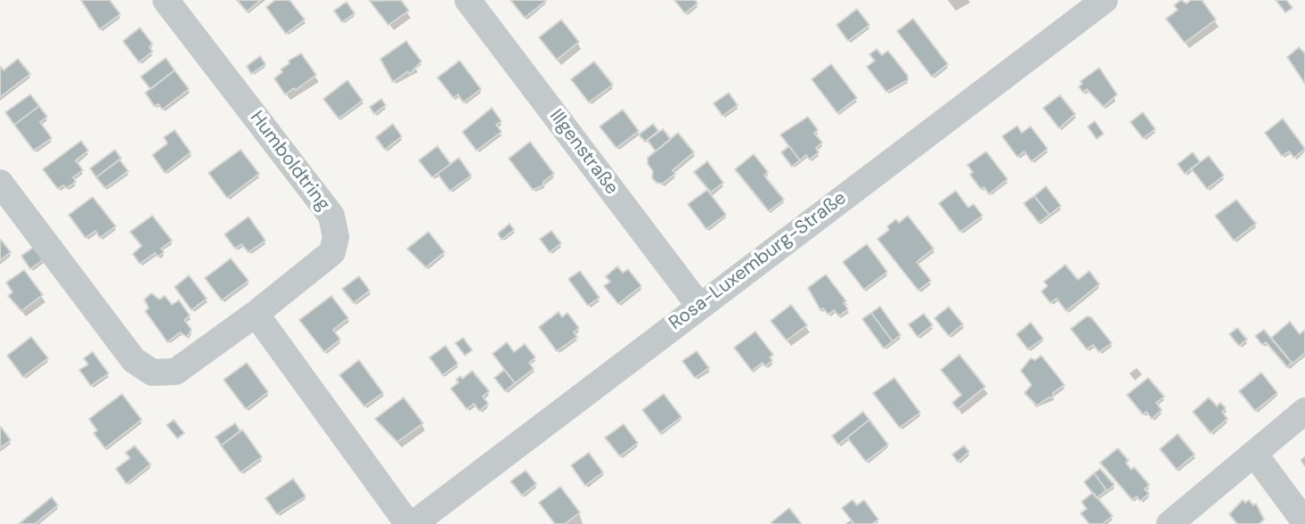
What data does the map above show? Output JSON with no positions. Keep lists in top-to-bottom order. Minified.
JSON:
{"streets":{"street":["Illgenstraße","Humboldtring","Rosa-Luxemburg-Straße"]},"crossings":[["Illgenstraße","Rosa-Luxemburg-Straße"]]}
